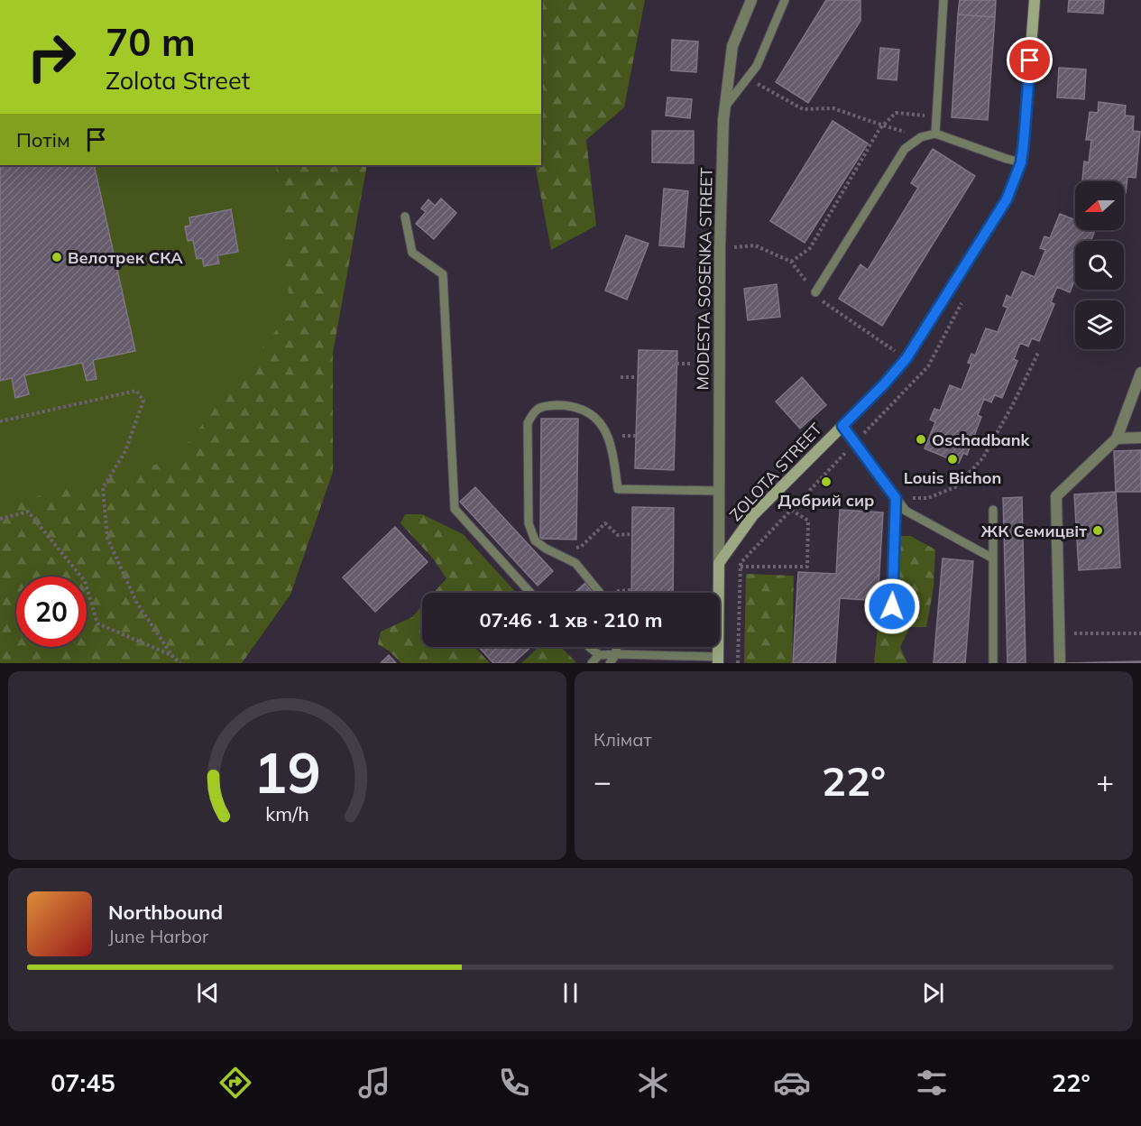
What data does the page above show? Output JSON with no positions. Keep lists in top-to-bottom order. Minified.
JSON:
{"streets":{"street":["MODESTA SOSENKA STREET","ZOLOTA STREET"]},"crossings":[["MODESTA SOSENKA STREET","ZOLOTA STREET"]],"places":["Велотрек СКА","Oschadbank","Louis Bichon","Добрий сир","ЖК Семицвіт"],"north":"left","page":{"turn":["70 m","Zolota Street"],"then":"Потім","limit":"20","trip":"07:46 · 1 хв · 210 m","tile":"Клімат","heat":["−","22°","+"],"song":["Northbound","June Harbor"],"tabs":["07:45","22°"],"gauge":["19","km/h"]}}
